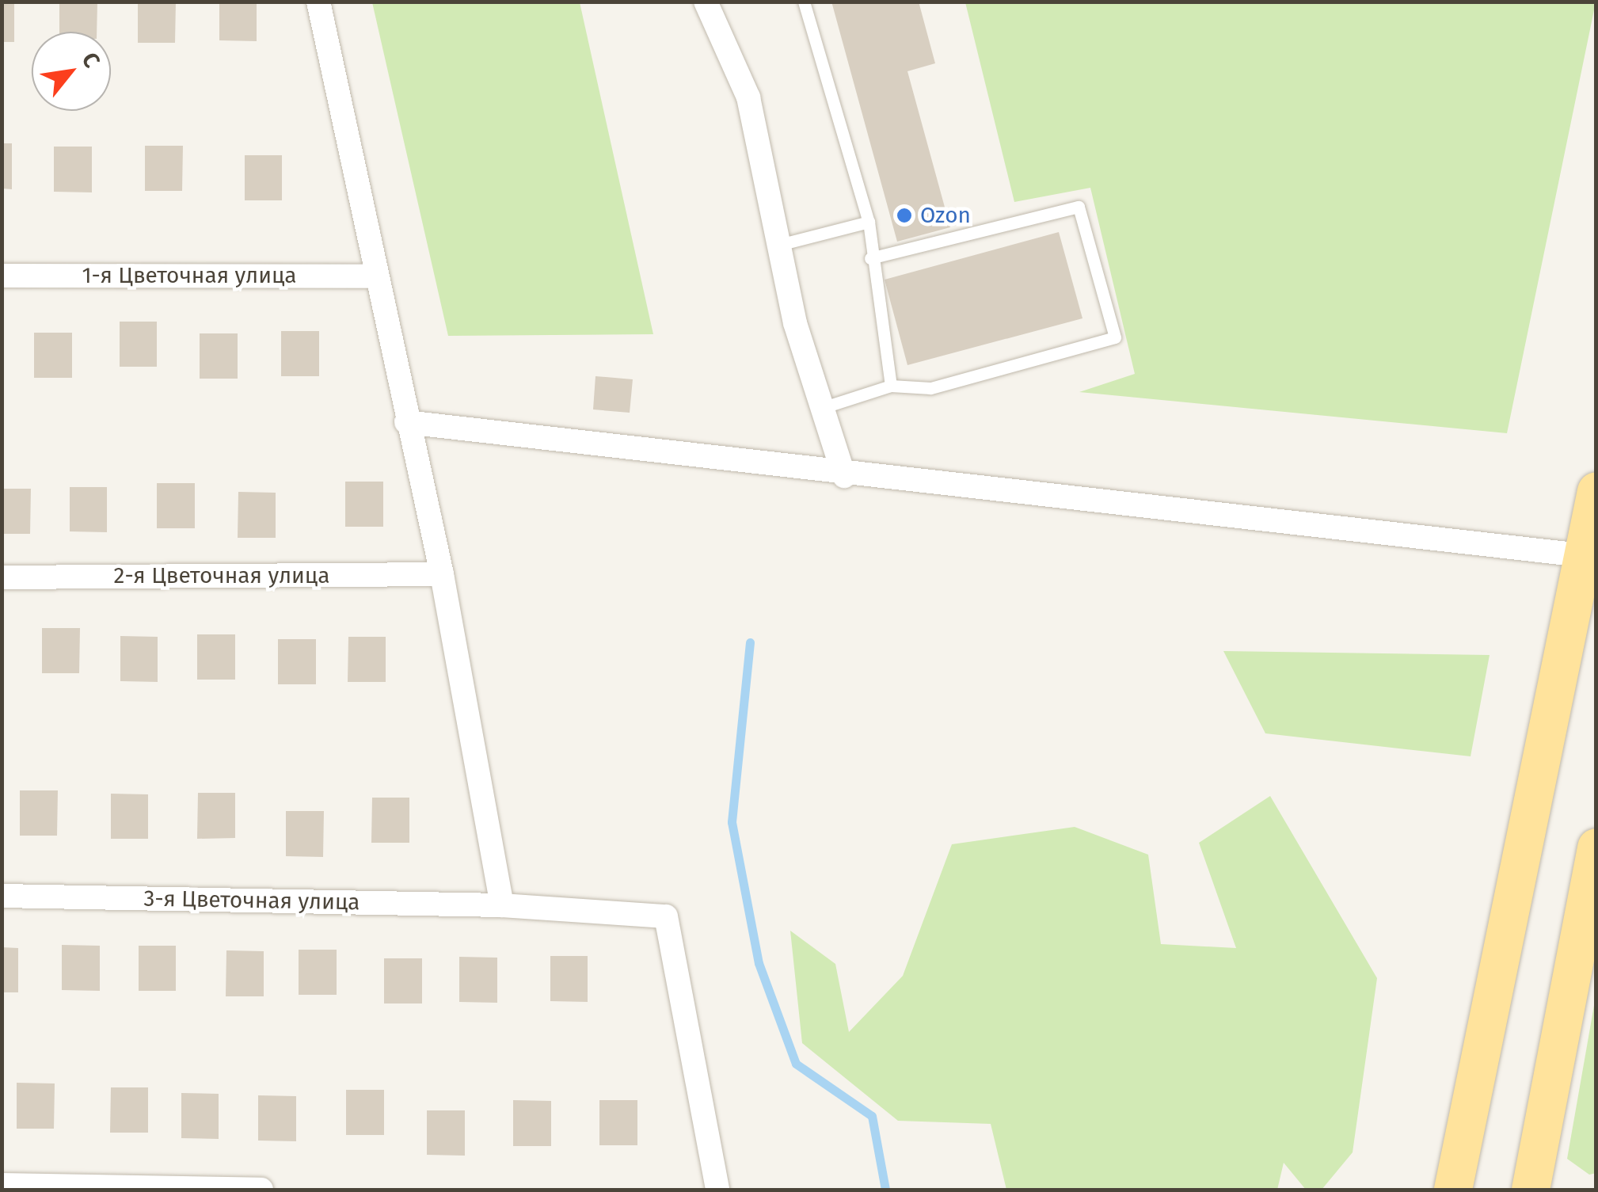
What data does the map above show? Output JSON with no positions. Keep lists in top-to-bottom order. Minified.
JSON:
{"streets":{"street":["1-я Цветочная улица","2-я Цветочная улица","3-я Цветочная улица"]},"places":["Ozon"],"north":"top right"}
